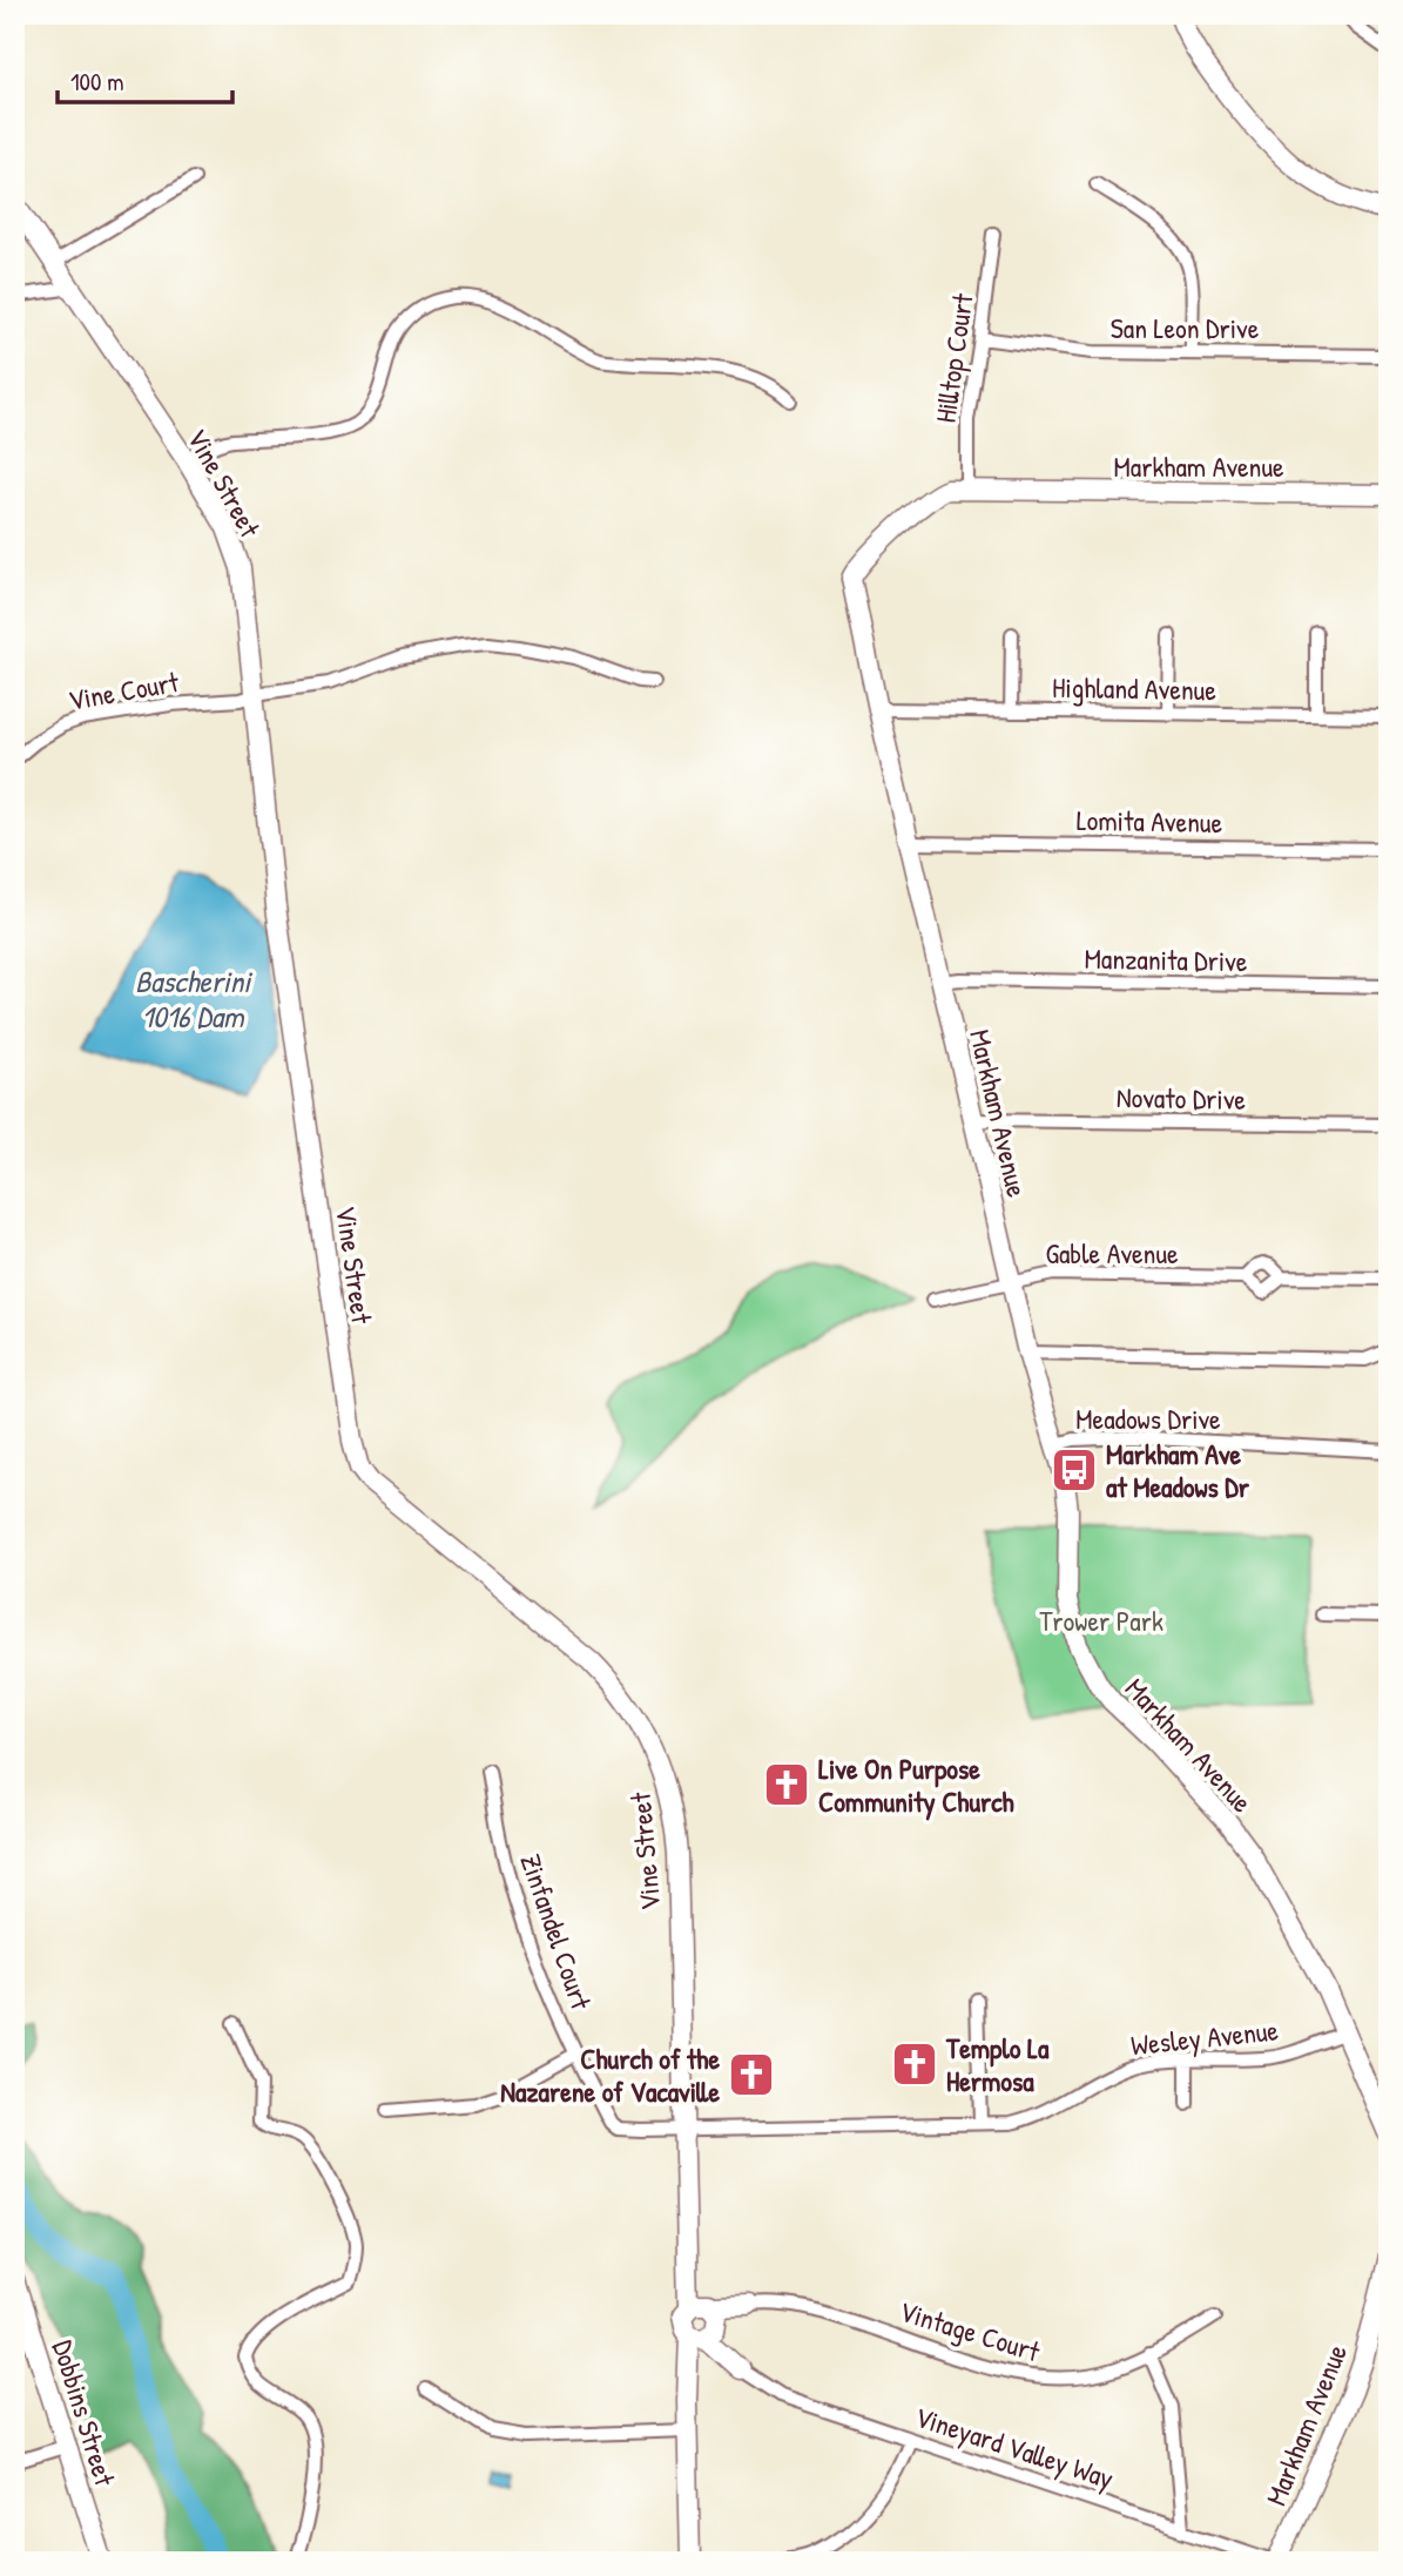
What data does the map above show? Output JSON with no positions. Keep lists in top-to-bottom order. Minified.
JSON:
{"streets":{"street":["San Leon Drive","Hilltop Court","Markham Avenue","Vine Street","Highland Avenue","Vine Court","Lomita Avenue","Manzanita Drive","Novato Drive","Gable Avenue","Meadows Drive","Zinfandel Court","Wesley Avenue","Vintage Court","Dobbins Street","Vineyard Valley Way"]},"crossings":[["San Leon Drive","Hilltop Court"],["Hilltop Court","Markham Avenue"],["Markham Avenue","Highland Avenue"],["Markham Avenue","Lomita Avenue"],["Markham Avenue","Manzanita Drive"],["Markham Avenue","Novato Drive"],["Markham Avenue","Gable Avenue"],["Markham Avenue","Meadows Drive"],["Markham Avenue","Wesley Avenue"],["Markham Avenue","Vineyard Valley Way"],["Vine Street","Vine Court"],["Vine Street","Zinfandel Court"],["Vine Street","Wesley Avenue"],["Zinfandel Court","Wesley Avenue"]],"water":["Bascherini 1016 Dam"],"parks":["Trower Park"],"places":{"bus stop":["Markham Ave at Meadows Dr"],"church":["Live On Purpose Community Church","Templo La Hermosa","Church of the Nazarene of Vacaville"]},"scale_bar":"100 m"}
